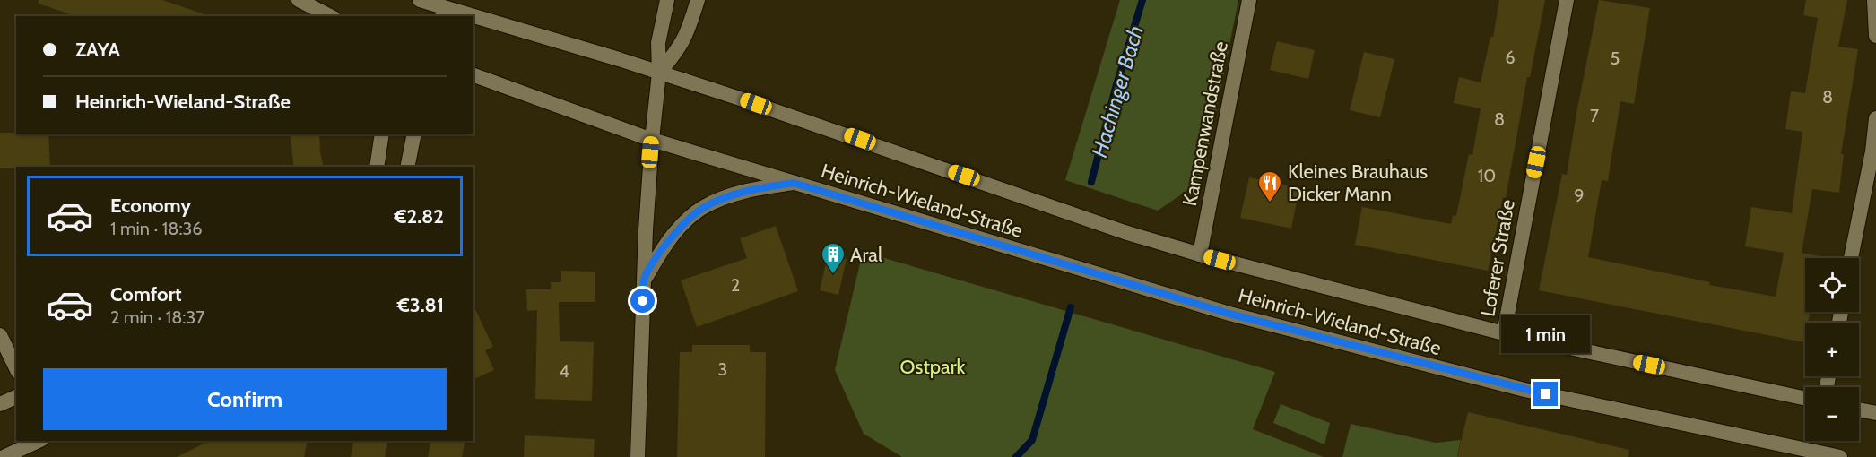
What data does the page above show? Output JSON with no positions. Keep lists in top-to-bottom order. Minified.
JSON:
{"streets":{"main road":["Kampenwandstraße","Heinrich-Wieland-Straße","Loferer Straße"]},"crossings":[["Kampenwandstraße","Heinrich-Wieland-Straße"],["Heinrich-Wieland-Straße","Loferer Straße"]],"water":["Hachinger Bach"],"parks":["Ostpark"],"places":{"restaurant":["Kleines Brauhaus Dicker Mann"],"building":["Aral"]},"house_numbers":["6","5","8","7","8","10","9","2","3","4"],"page":{"banner":["ZAYA","Heinrich-Wieland-Straße"],"list":[{"name":"Economy","note":"1 min · 18:36","value":"€2.82"},{"name":"Comfort","note":"2 min · 18:37","value":"€3.81"}],"map_buttons":["+","−"],"bubble":"1 min","buttons":"Confirm"}}
